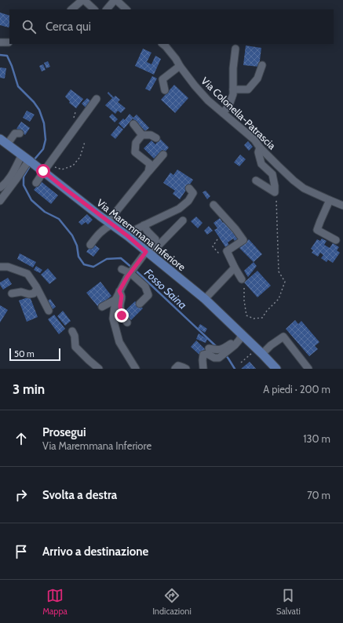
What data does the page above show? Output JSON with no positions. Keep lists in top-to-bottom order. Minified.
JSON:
{"streets":{"main road":["Via Maremmana Inferiore"],"street":["Via Colonella-Patrascia"]},"water":["Fosso Saina"],"scale_bar":"50 m","page":{"search":"Cerca qui","scale":"50 m","heading":["3 min","A piedi · 200 m"],"list":[["Prosegui","Via Maremmana Inferiore","130 m"],["Svolta a destra","70 m"],"Arrivo a destinazione"],"nav":["Mappa","Indicazioni","Salvati"]}}
